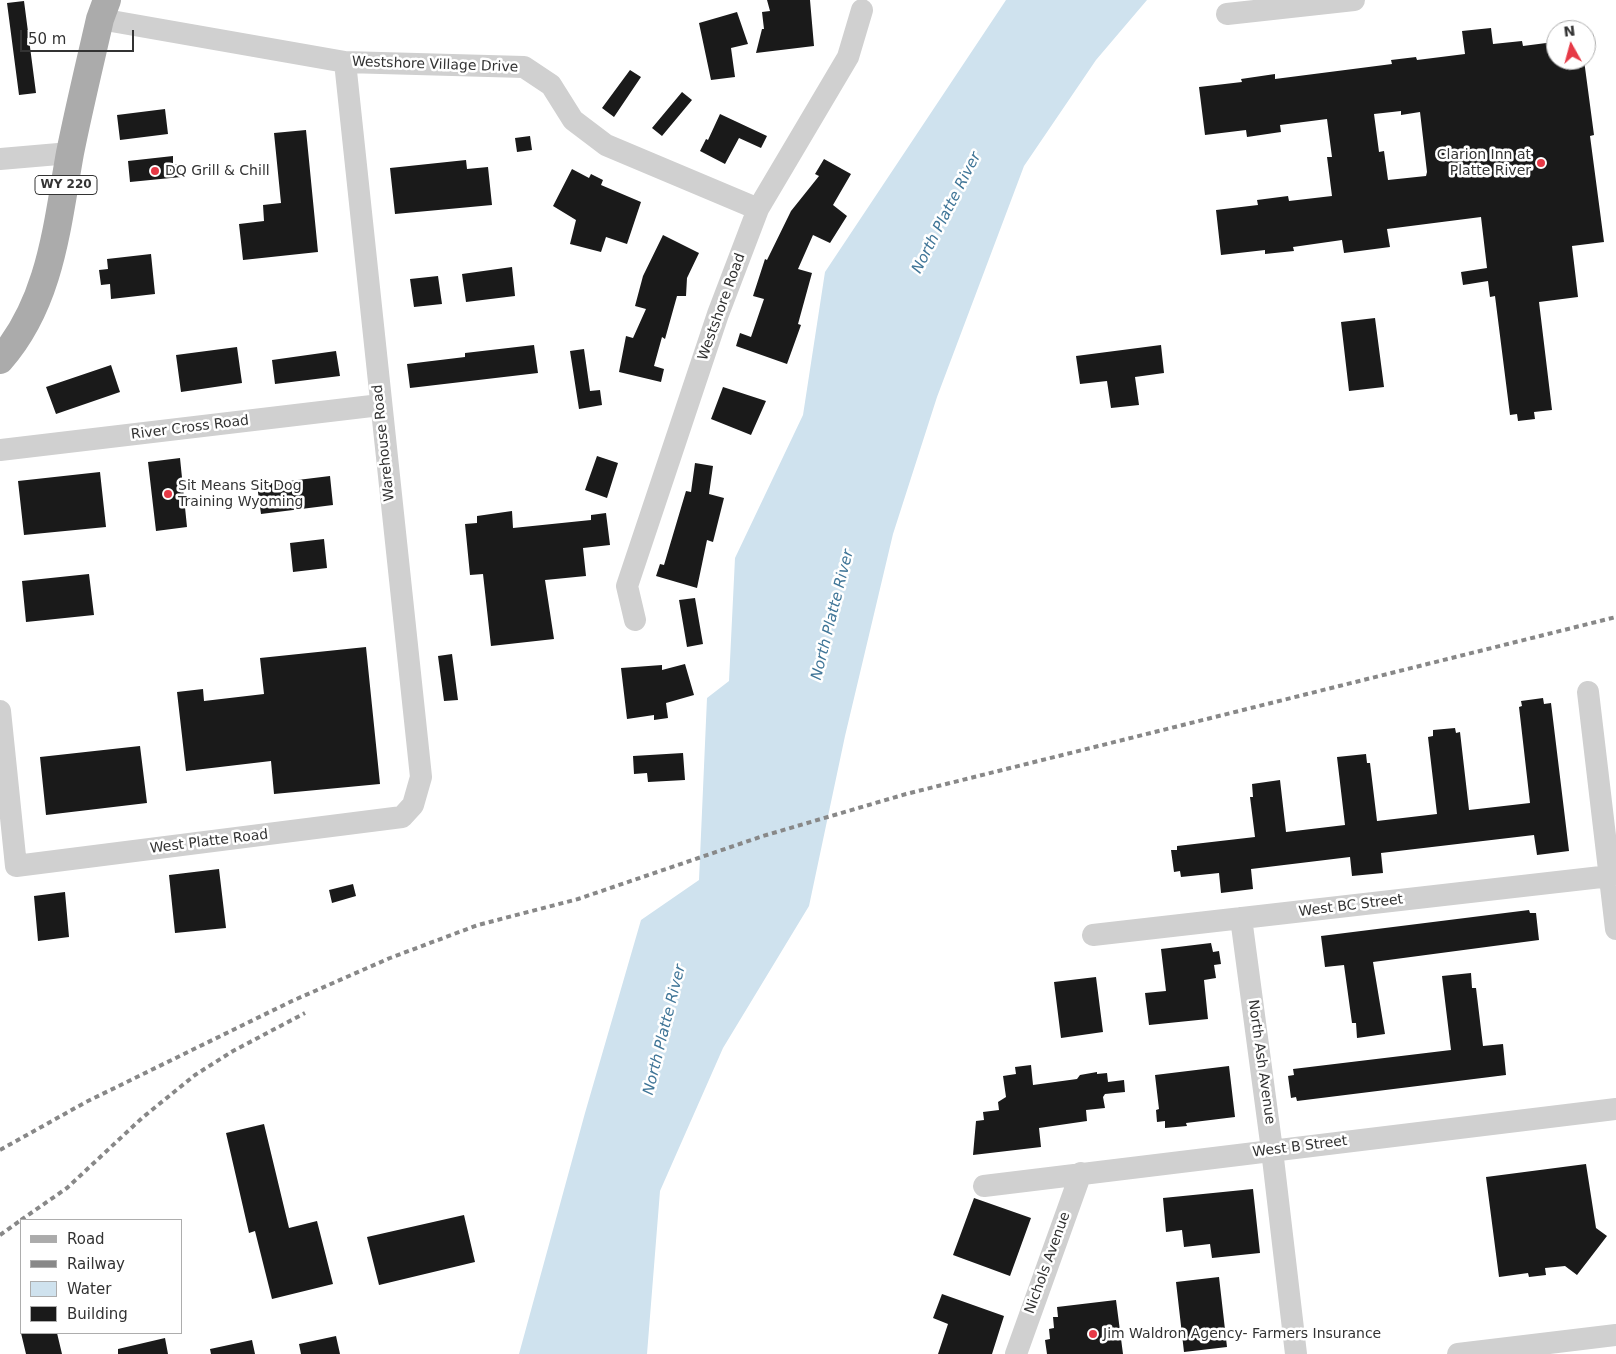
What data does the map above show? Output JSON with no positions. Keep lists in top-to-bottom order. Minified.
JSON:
{"streets":{"main road":["WY 220"],"street":["Westshore Village Drive","Westshore Road","River Cross Road","Warehouse Road","West Platte Road","West BC Street","North Ash Avenue","West B Street","Nichols Avenue"]},"crossings":[["Westshore Village Drive","WY 220"],["Westshore Village Drive","Westshore Road"],["Westshore Village Drive","Warehouse Road"],["River Cross Road","Warehouse Road"],["Warehouse Road","West Platte Road"],["West BC Street","North Ash Avenue"],["North Ash Avenue","West B Street"],["West B Street","Nichols Avenue"]],"water":["North Platte River"],"places":["Clarion Inn at Platte River","DQ Grill & Chill","Sit Means Sit Dog Training Wyoming","Jim Waldron Agency- Farmers Insurance"],"legend":["Road","Railway","Water","Building"],"scale_bar":"50 m","north":"top"}
